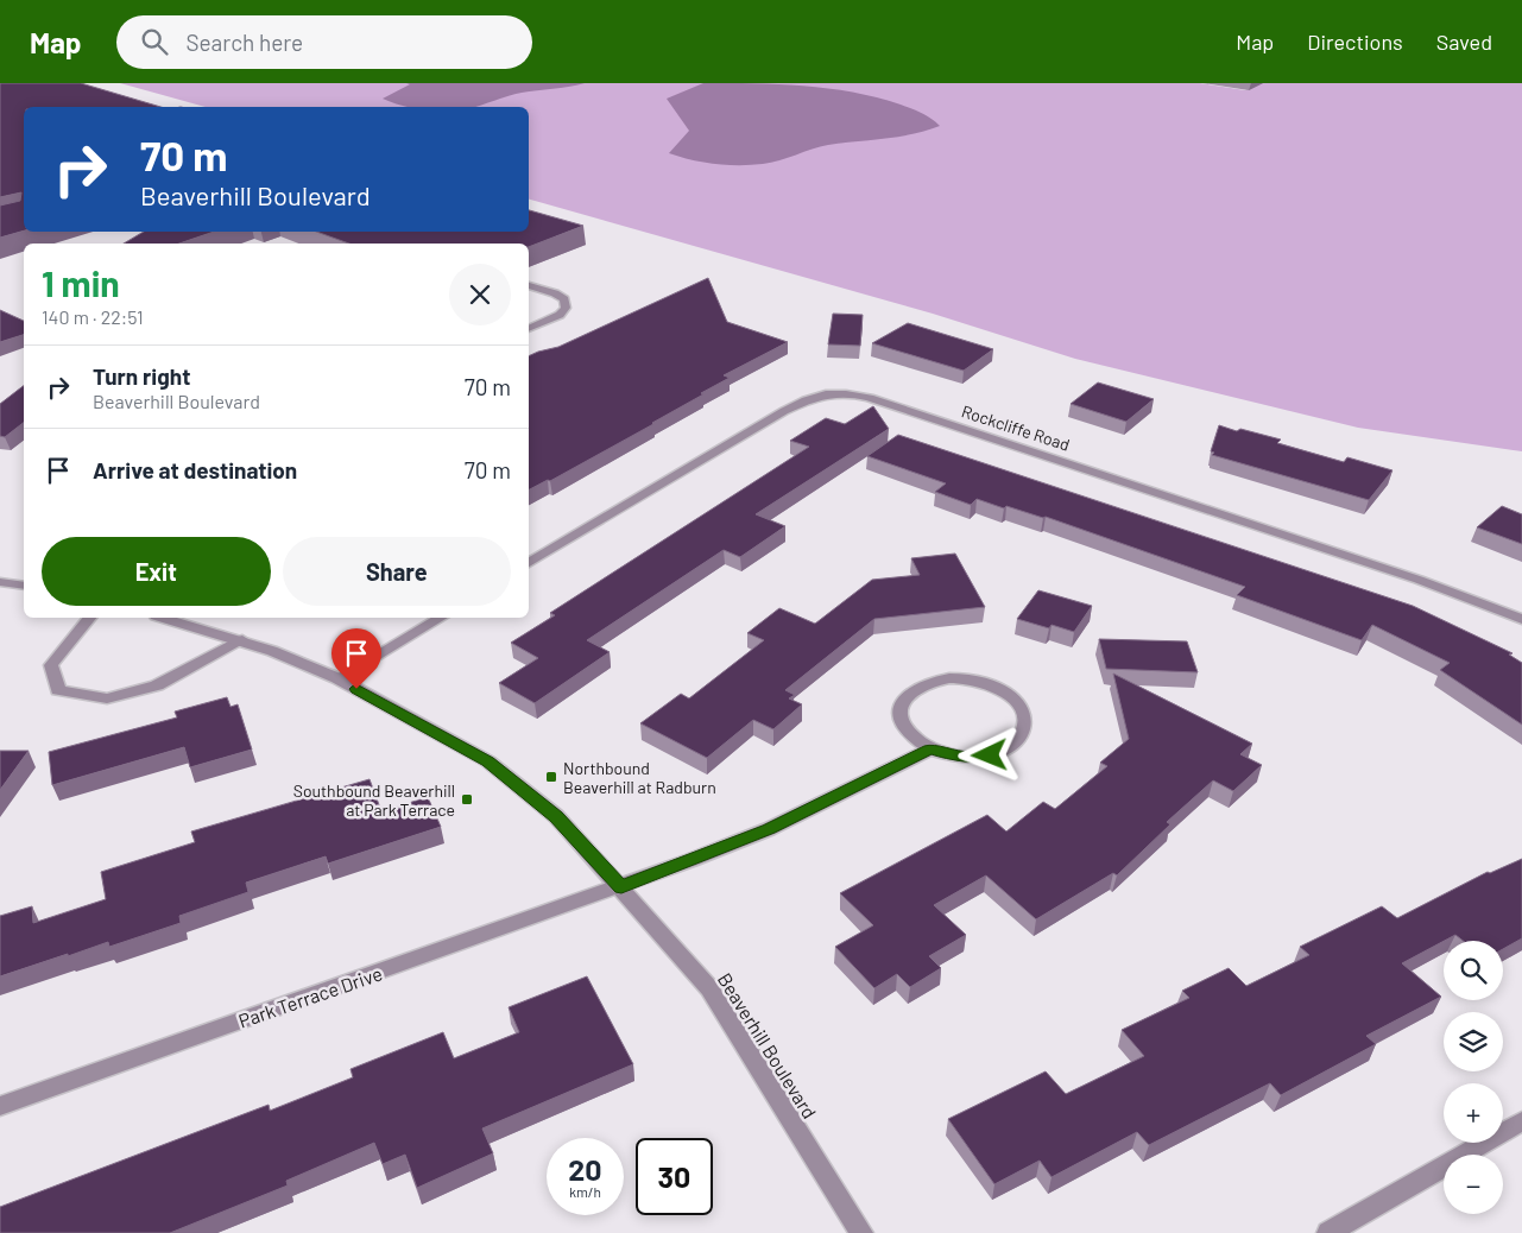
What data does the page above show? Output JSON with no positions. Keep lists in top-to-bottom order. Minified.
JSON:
{"streets":{"street":["Rockcliffe Road","Park Terrace Drive","Beaverhill Boulevard"]},"crossings":[["Park Terrace Drive","Beaverhill Boulevard"]],"places":{"transit":["Northbound Beaverhill at Radburn","Southbound Beaverhill at Park Terrace"]},"page":{"header":"Map","search":"Search here","nav":["Map","Directions","Saved"],"turn":["70 m","Beaverhill Boulevard"],"heading":["1 min","140 m · 22:51"],"list":[{"name":"Turn right","note":"Beaverhill Boulevard","value":"70 m"},{"name":"Arrive at destination","value":"70 m"}],"buttons":["Exit","Share"],"map_buttons":["+","−"],"speed":"20 km/h","limit":"30"}}
